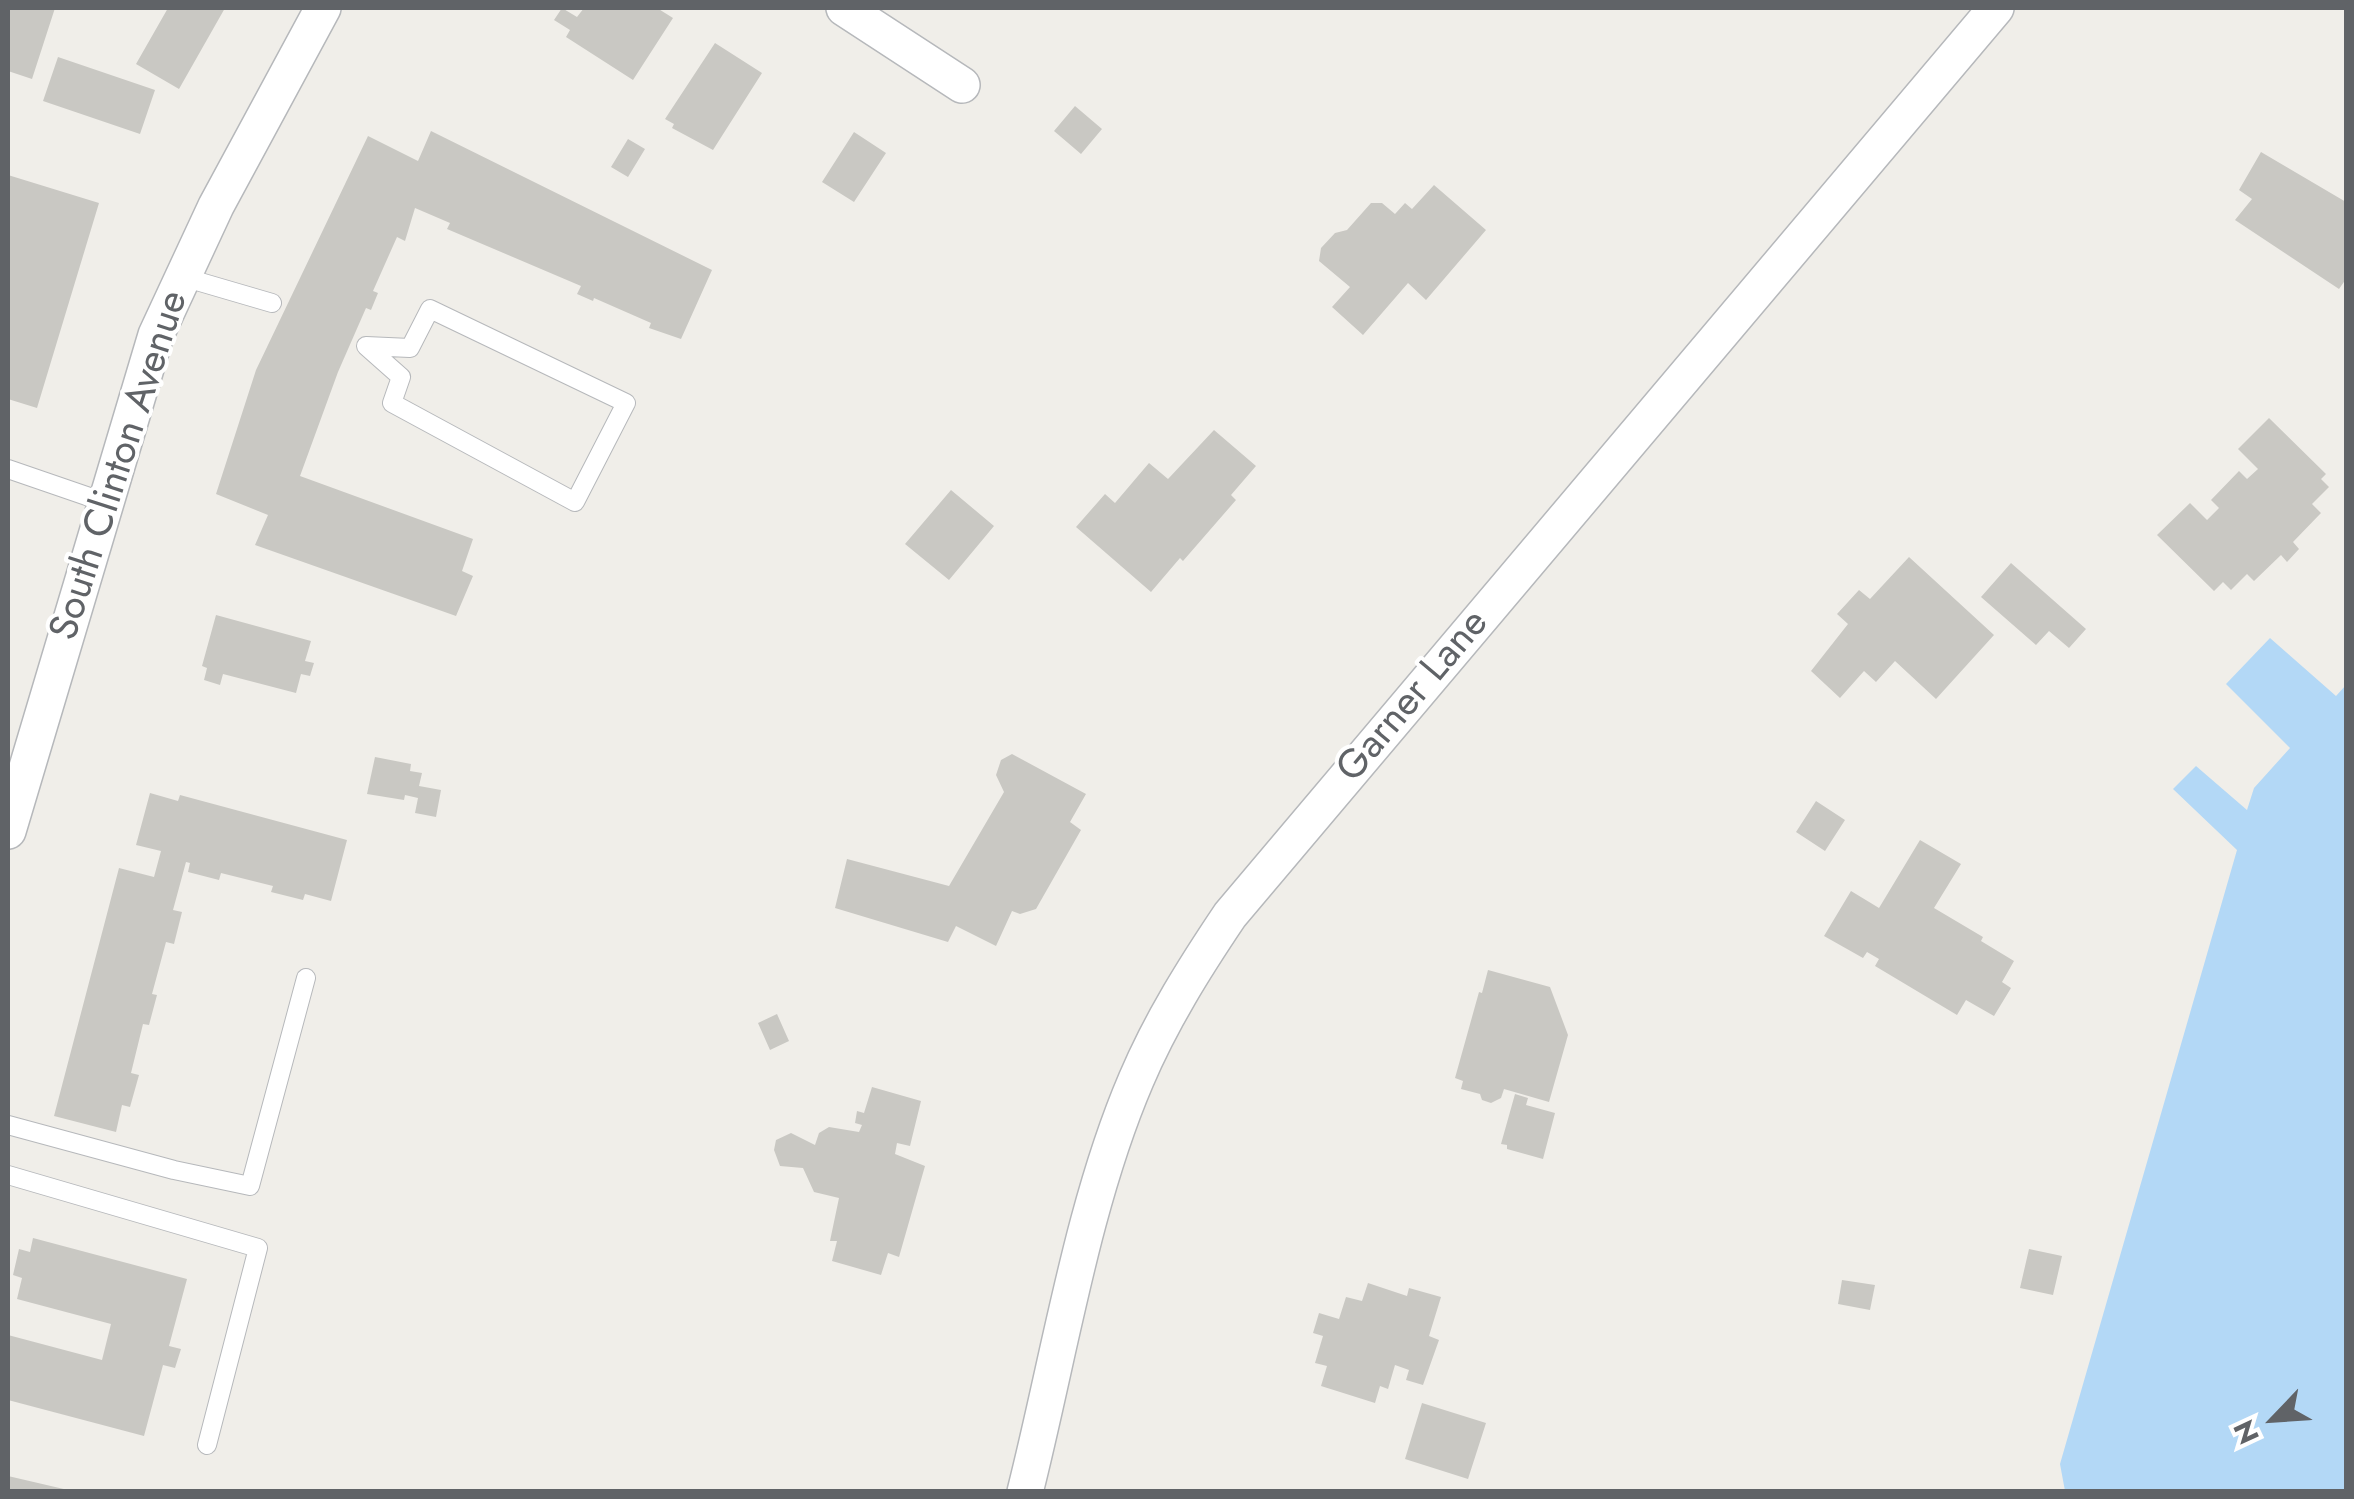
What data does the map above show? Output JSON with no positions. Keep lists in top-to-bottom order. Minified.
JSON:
{"streets":{"street":["South Clinton Avenue","Garner Lane"]},"north":"bottom left"}
